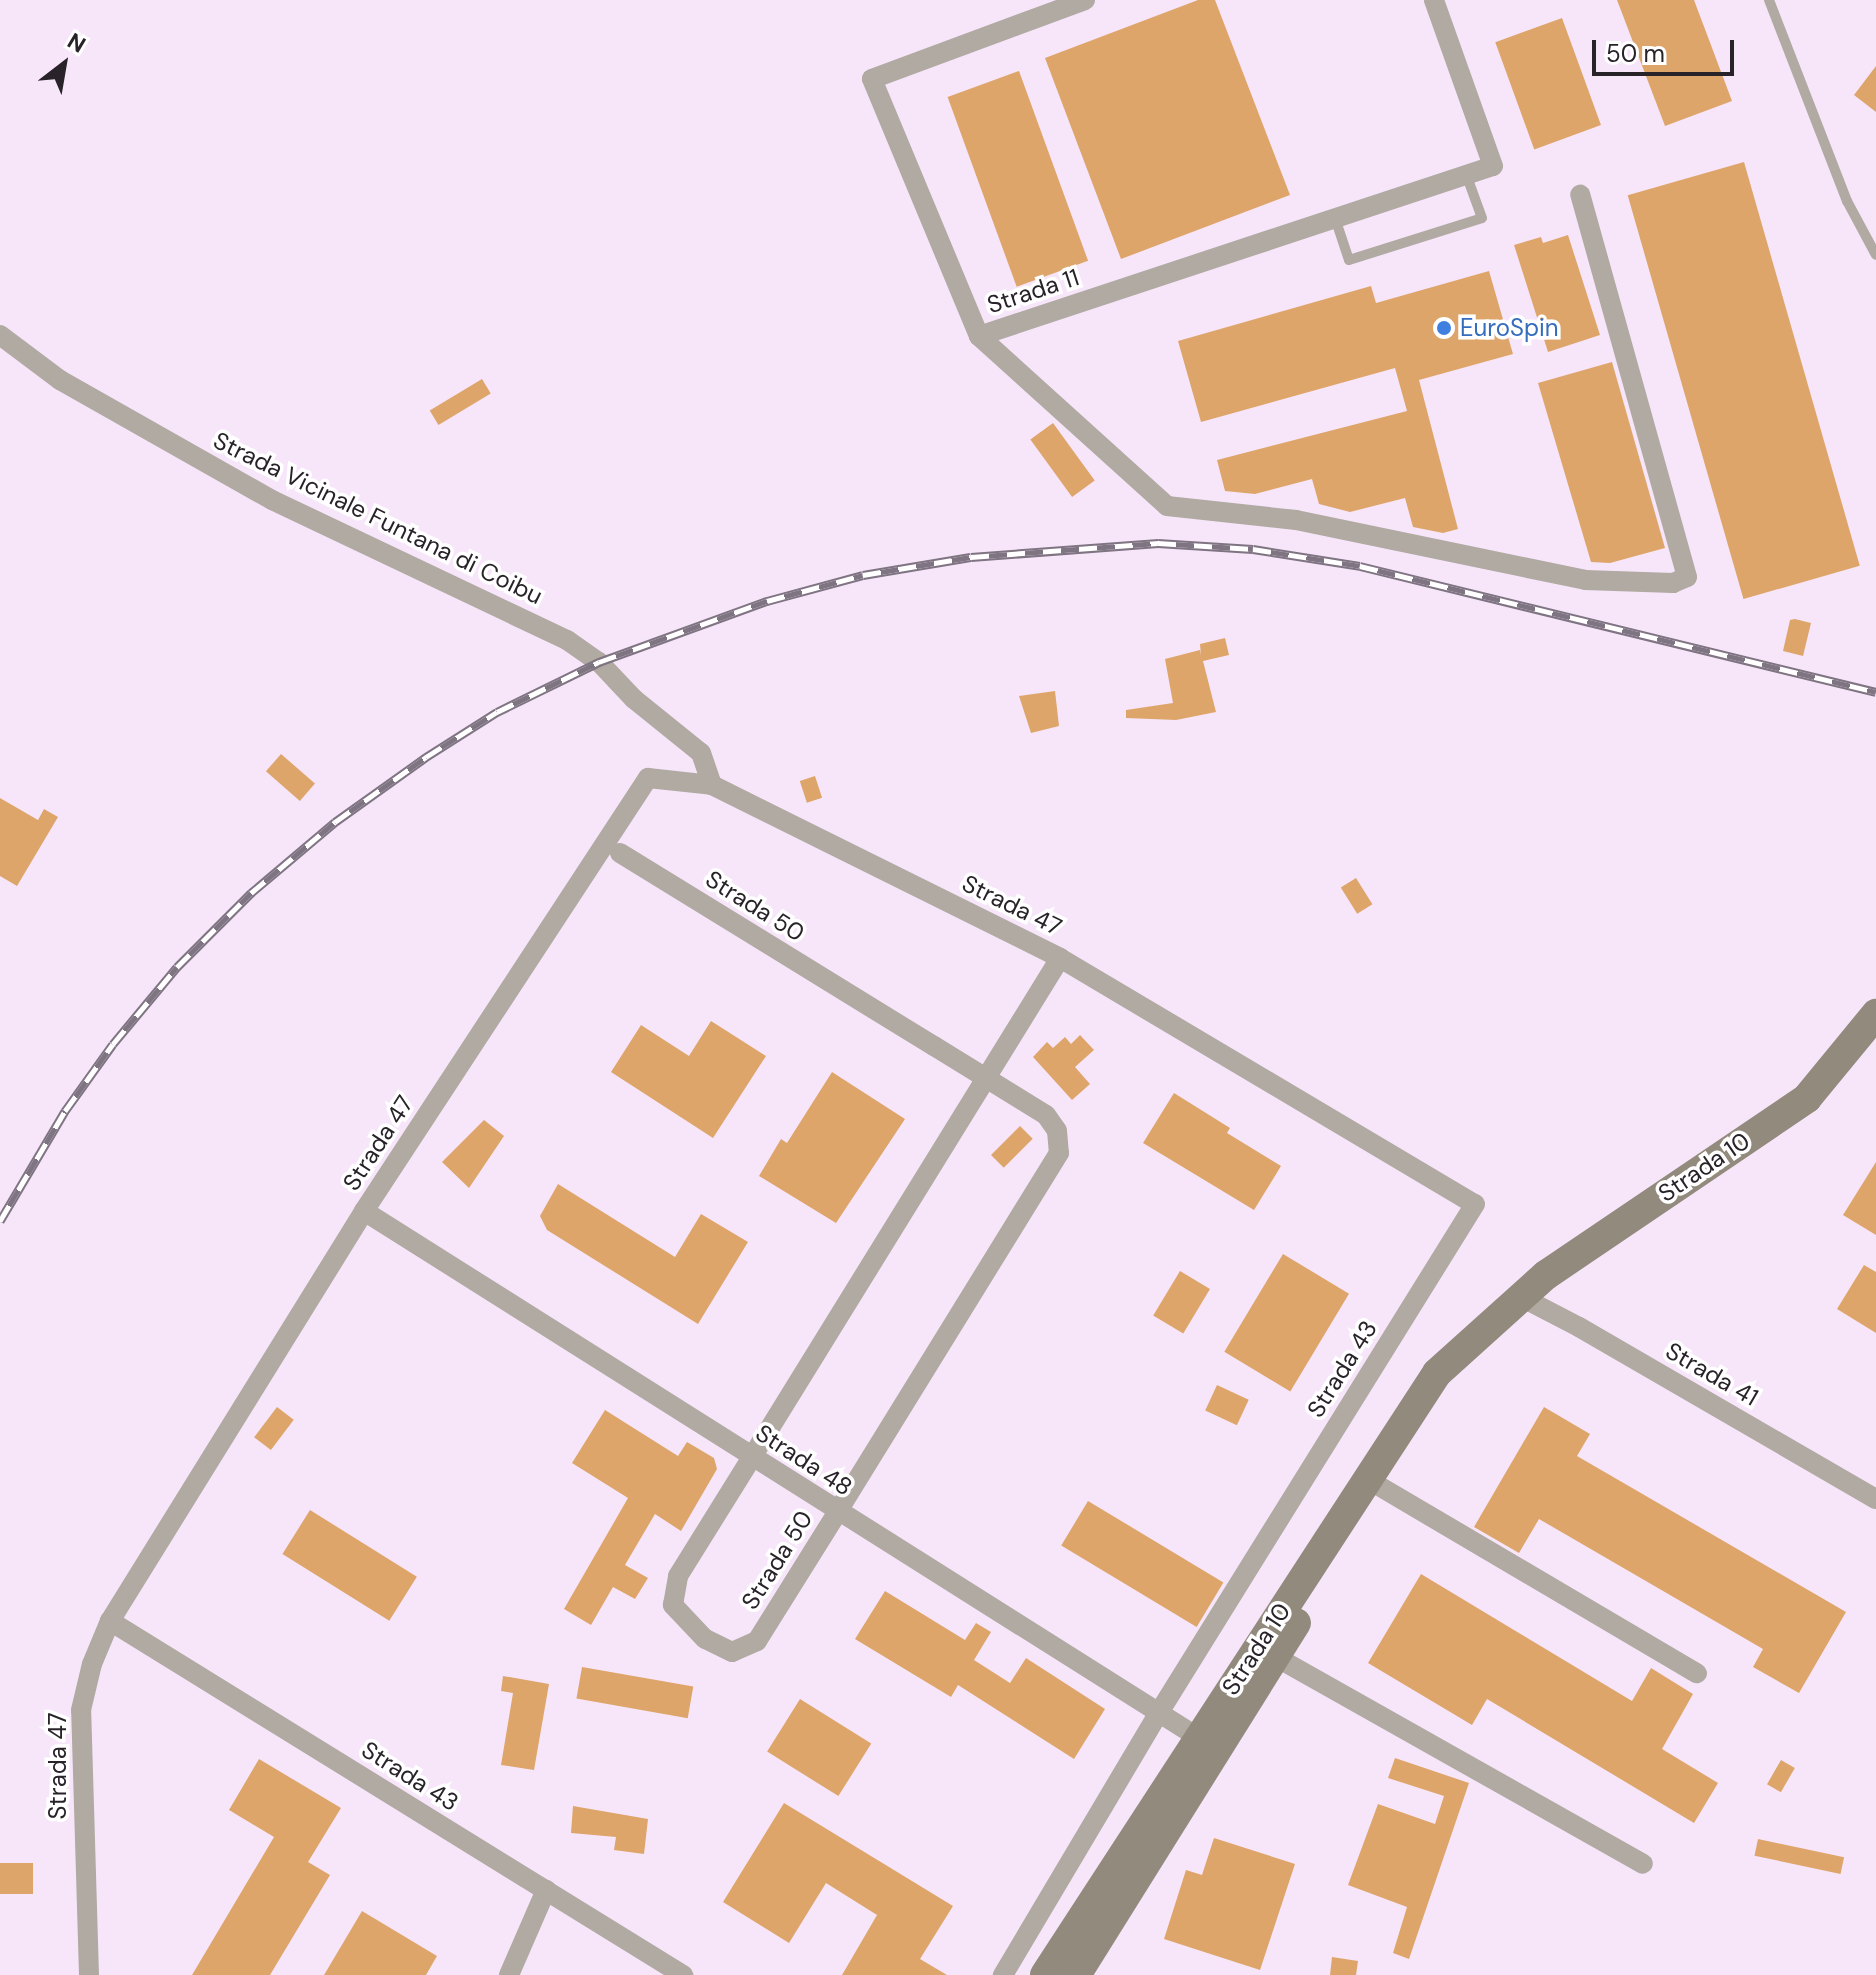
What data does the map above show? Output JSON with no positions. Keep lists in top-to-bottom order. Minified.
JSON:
{"streets":{"street":["Strada 11","Strada Vicinale Funtana di Coibu","Strada 47","Strada 50","Strada 10","Strada 43","Strada 41","Strada 48"]},"crossings":[["Strada Vicinale Funtana di Coibu","Strada 47"],["Strada 47","Strada 50"],["Strada 47","Strada 43"],["Strada 47","Strada 48"],["Strada 50","Strada 43"],["Strada 50","Strada 48"],["Strada 10","Strada 41"],["Strada 10","Strada 48"],["Strada 43","Strada 48"]],"places":["EuroSpin"],"scale_bar":"50 m","north":"top right"}
